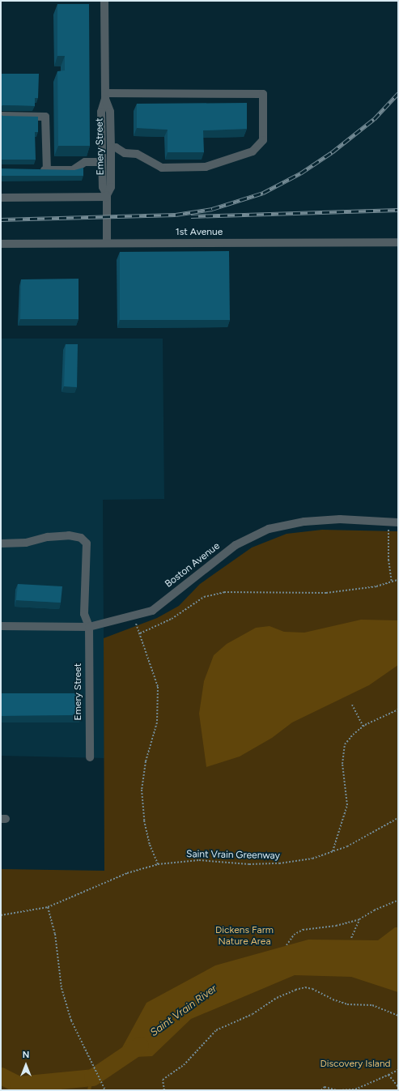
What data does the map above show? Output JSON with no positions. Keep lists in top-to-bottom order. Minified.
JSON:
{"streets":{"street":["Emery Street","1st Avenue","Boston Avenue"],"path":["Saint Vrain Greenway"]},"crossings":[["Emery Street","1st Avenue"],["Emery Street","Boston Avenue"]],"water":["Saint Vrain River"],"parks":["Dickens Farm Nature Area","Discovery Island"],"north":"top"}
